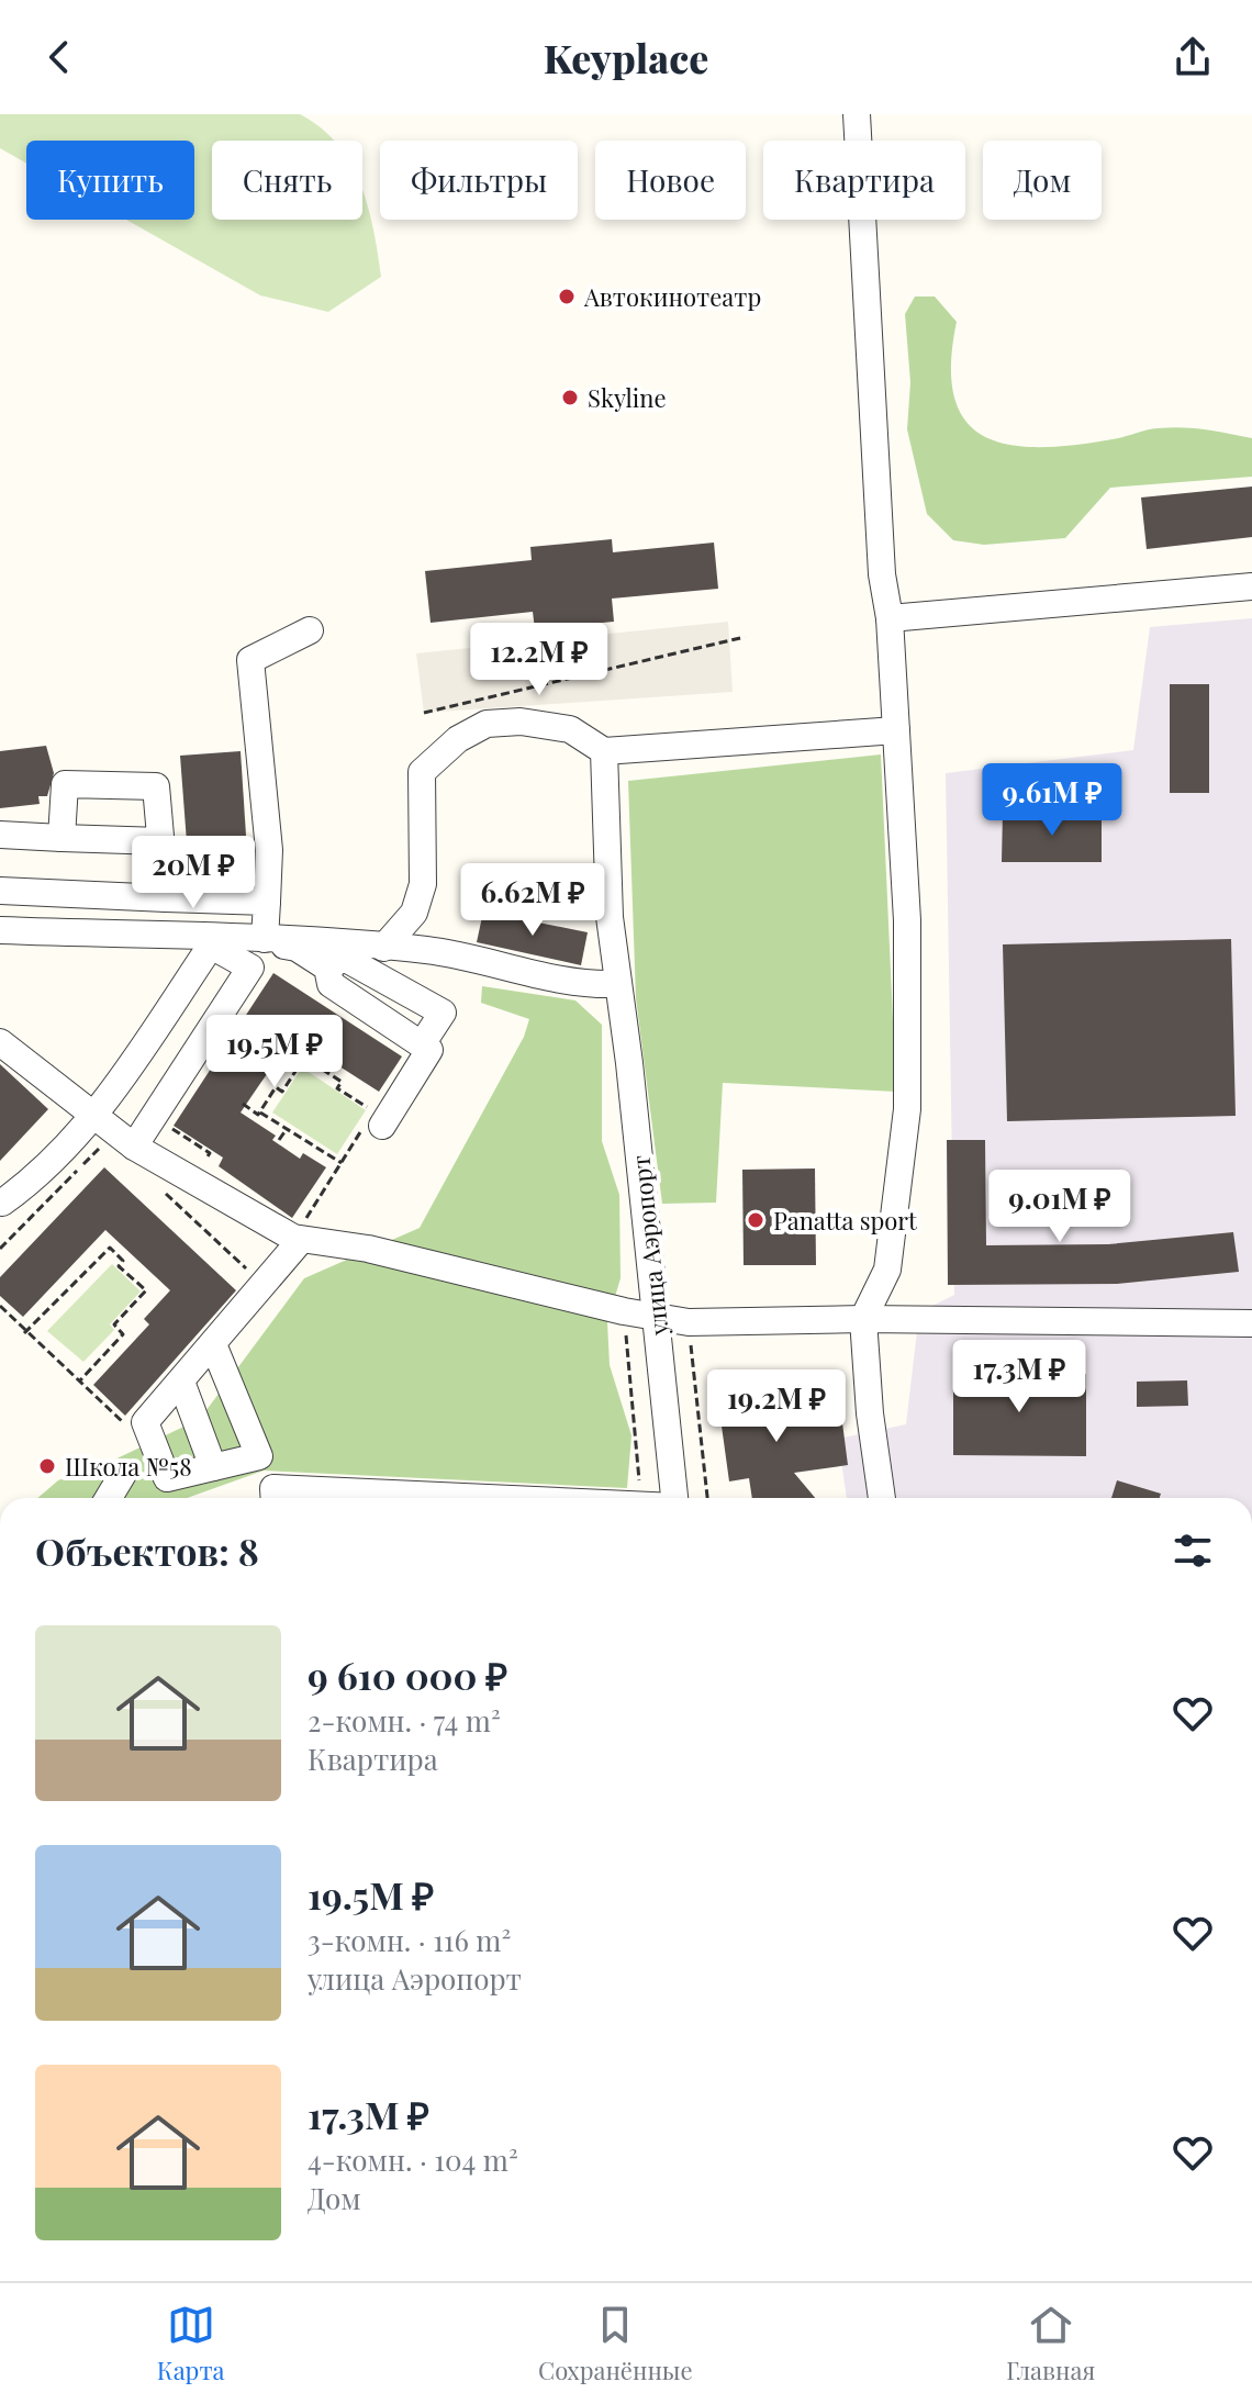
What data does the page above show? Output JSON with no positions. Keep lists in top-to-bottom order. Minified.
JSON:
{"streets":{"street":["улица Аэропорт"]},"places":["Автокинотеатр","Skyline","Panatta sport","Школа №58"],"page":{"header":"Keyplace","chip":["Купить","Снять","Фильтры","Новое","Квартира","Дом"],"price":["12.2M ₽","9.61M ₽","20M ₽","6.62M ₽","19.5M ₽","9.01M ₽","17.3M ₽","19.2M ₽"],"heading":"Объектов: 8","list":[{"name":"9 610 000 ₽","note":"2-комн. · 74 m² · Квартира"},{"name":"19.5M ₽","note":"3-комн. · 116 m² · улица Аэропорт"},{"name":"17.3M ₽","note":"4-комн. · 104 m² · Дом"}],"tabs":["Карта","Сохранённые","Главная"]}}
